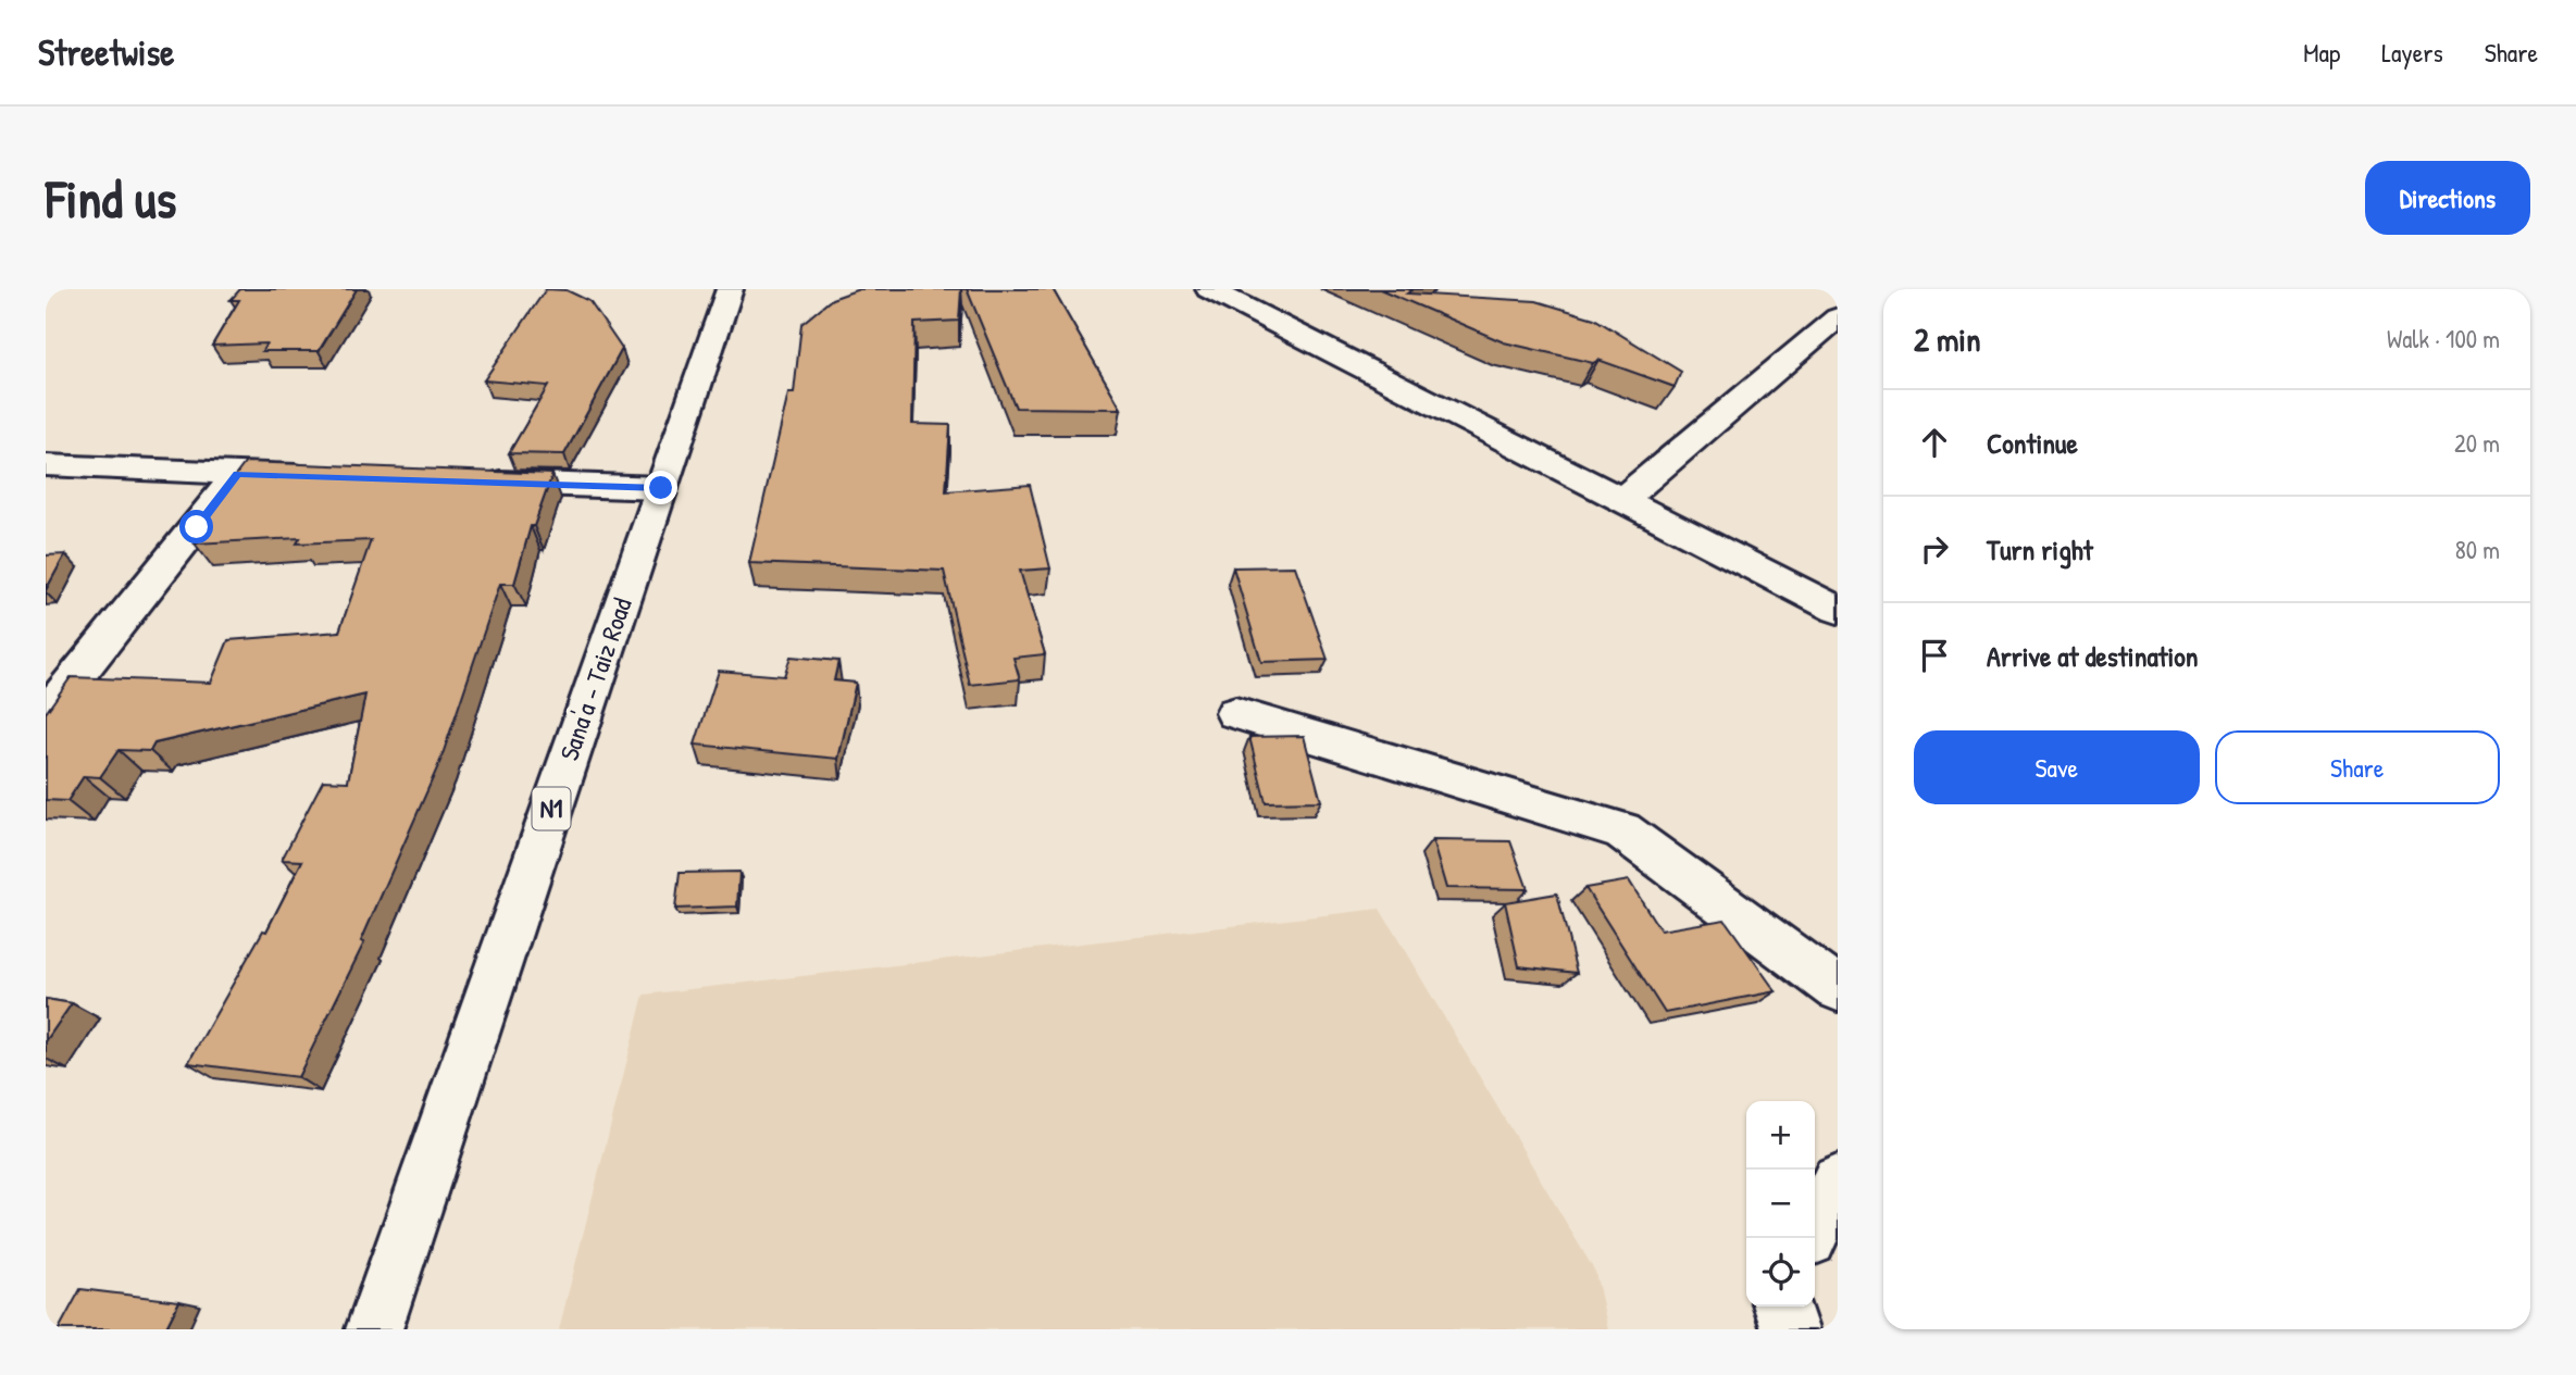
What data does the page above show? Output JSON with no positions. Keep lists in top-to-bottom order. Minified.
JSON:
{"streets":{"main road":["Sana'a - Taiz Road","N1"]},"page":{"header":"Streetwise","nav":["Map","Layers","Share"],"buttons":["Directions",["Save","Share"]],"title":"Find us","heading":["2 min","Walk · 100 m"],"list":[["Continue","20 m"],["Turn right","80 m"],"Arrive at destination"],"map_buttons":["+","−"]}}
